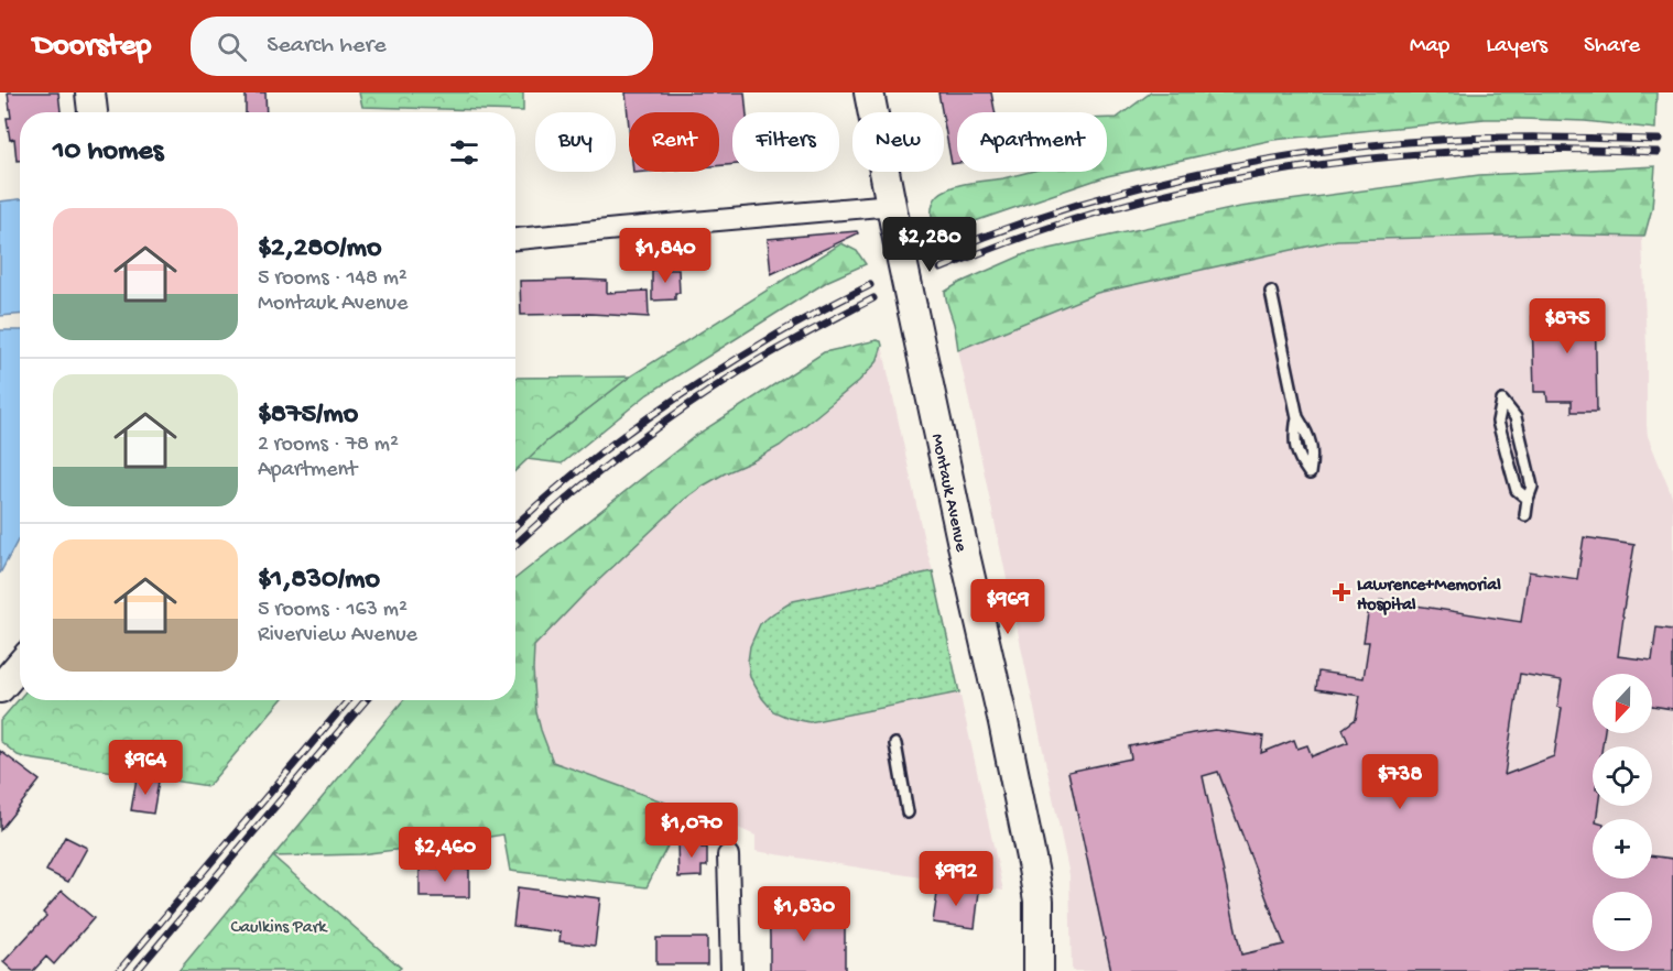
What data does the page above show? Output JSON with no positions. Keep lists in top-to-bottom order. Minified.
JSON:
{"streets":{"street":["Montauk Avenue"]},"parks":["Caulkins Park"],"places":{"health":["Lawrence+Memorial Hospital"]},"north":"bottom","page":{"header":"Doorstep","search":"Search here","nav":["Map","Layers","Share"],"chip":["Buy","Rent","Filters","New","Apartment"],"heading":"10 homes","list":[{"name":"$2,280/mo","note":"5 rooms · 148 m² · Montauk Avenue"},{"name":"$875/mo","note":"2 rooms · 78 m² · Apartment"},{"name":"$1,830/mo","note":"5 rooms · 163 m² · Riverview Avenue"}],"price":["$2,280","$1,840","$875","$969","$964","$738","$1,070","$2,460","$992","$1,830"],"map_buttons":["+","−"]}}
